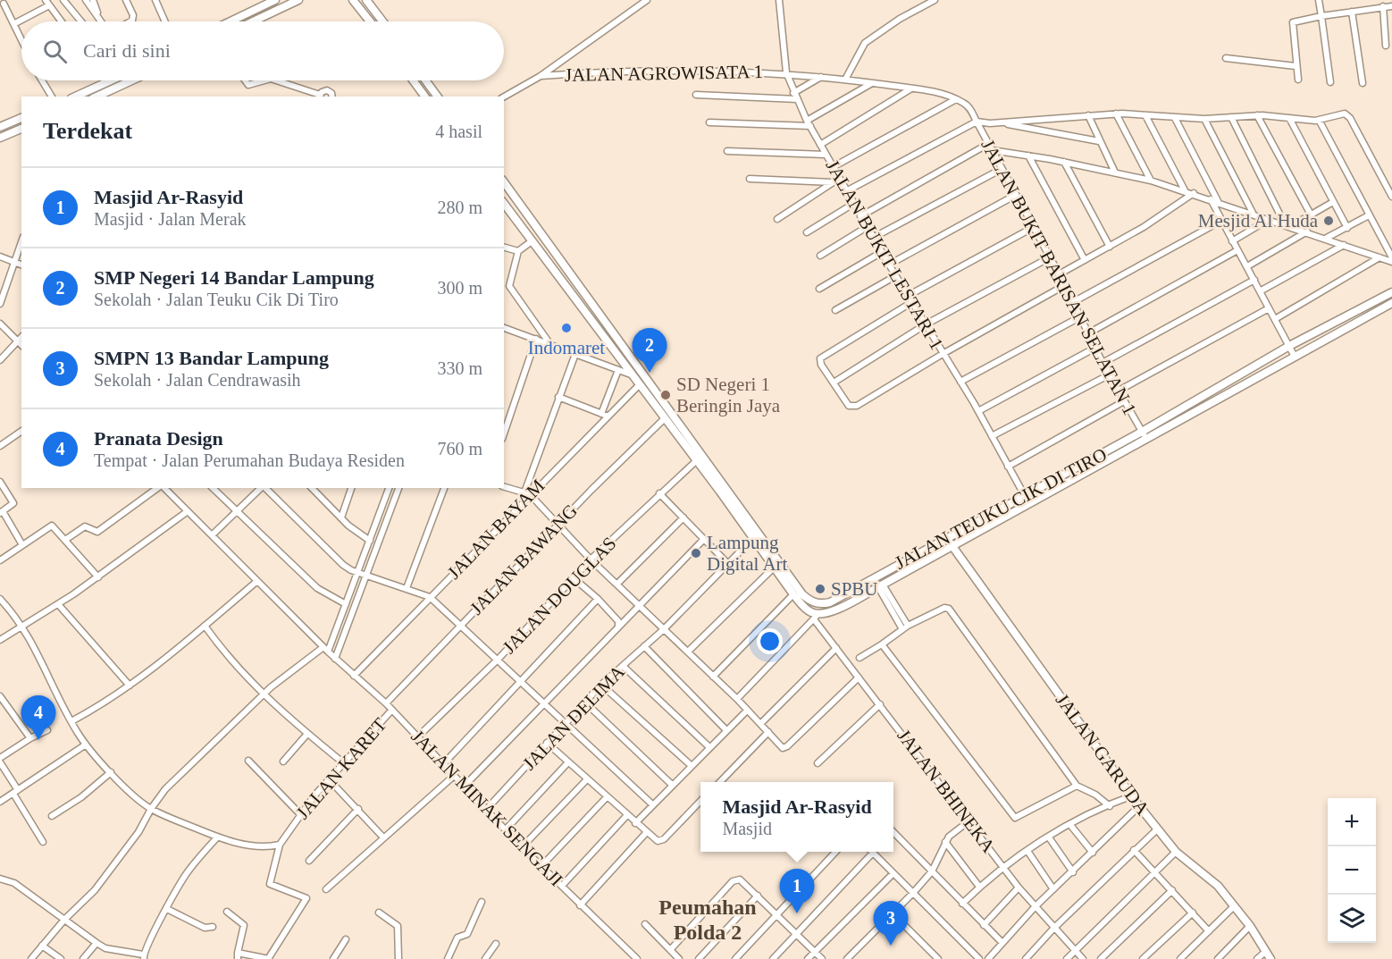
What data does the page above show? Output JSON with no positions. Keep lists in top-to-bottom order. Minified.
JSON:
{"streets":{"street":["JALAN AGROWISATA 1","JALAN BUKIT LESTARI 1","JALAN BUKIT BARISAN SELATAN 1","JALAN TEUKU CIK DI TIRO","JALAN BAYAM","JALAN BAWANG","JALAN DOUGLAS","JALAN DELIMA","JALAN GARUDA","JALAN KARET","JALAN BHINEKA","JALAN MINAK SENGAJI"]},"crossings":[["JALAN AGROWISATA 1","JALAN BUKIT LESTARI 1"],["JALAN AGROWISATA 1","JALAN BUKIT BARISAN SELATAN 1"],["JALAN BUKIT LESTARI 1","JALAN TEUKU CIK DI TIRO"],["JALAN BUKIT BARISAN SELATAN 1","JALAN TEUKU CIK DI TIRO"],["JALAN TEUKU CIK DI TIRO","JALAN BAYAM"],["JALAN TEUKU CIK DI TIRO","JALAN BAWANG"],["JALAN TEUKU CIK DI TIRO","JALAN DOUGLAS"],["JALAN TEUKU CIK DI TIRO","JALAN DELIMA"],["JALAN TEUKU CIK DI TIRO","JALAN GARUDA"],["JALAN TEUKU CIK DI TIRO","JALAN BHINEKA"],["JALAN BAYAM","JALAN MINAK SENGAJI"],["JALAN BAWANG","JALAN MINAK SENGAJI"],["JALAN DOUGLAS","JALAN MINAK SENGAJI"],["JALAN DELIMA","JALAN MINAK SENGAJI"],["JALAN KARET","JALAN MINAK SENGAJI"]],"districts":["Peumahan Polda 2"],"places":["Mesjid Al Huda","Indomaret","SD Negeri 1 Beringin Jaya","Lampung Digital Art","SPBU"],"page":{"search":"Cari di sini","heading":["Terdekat","4 hasil"],"list":[{"mark":"1","name":"Masjid Ar-Rasyid","note":"Masjid · Jalan Merak","value":"280 m"},{"mark":"2","name":"SMP Negeri 14 Bandar Lampung","note":"Sekolah · Jalan Teuku Cik Di Tiro","value":"300 m"},{"mark":"3","name":"SMPN 13 Bandar Lampung","note":"Sekolah · Jalan Cendrawasih","value":"330 m"},{"mark":"4","name":"Pranata Design","note":"Tempat · Jalan Perumahan Budaya Residen","value":"760 m"}],"pins":["2","4","1","3"],"popup":["Masjid Ar-Rasyid","Masjid"],"map_buttons":["+","−"]}}
